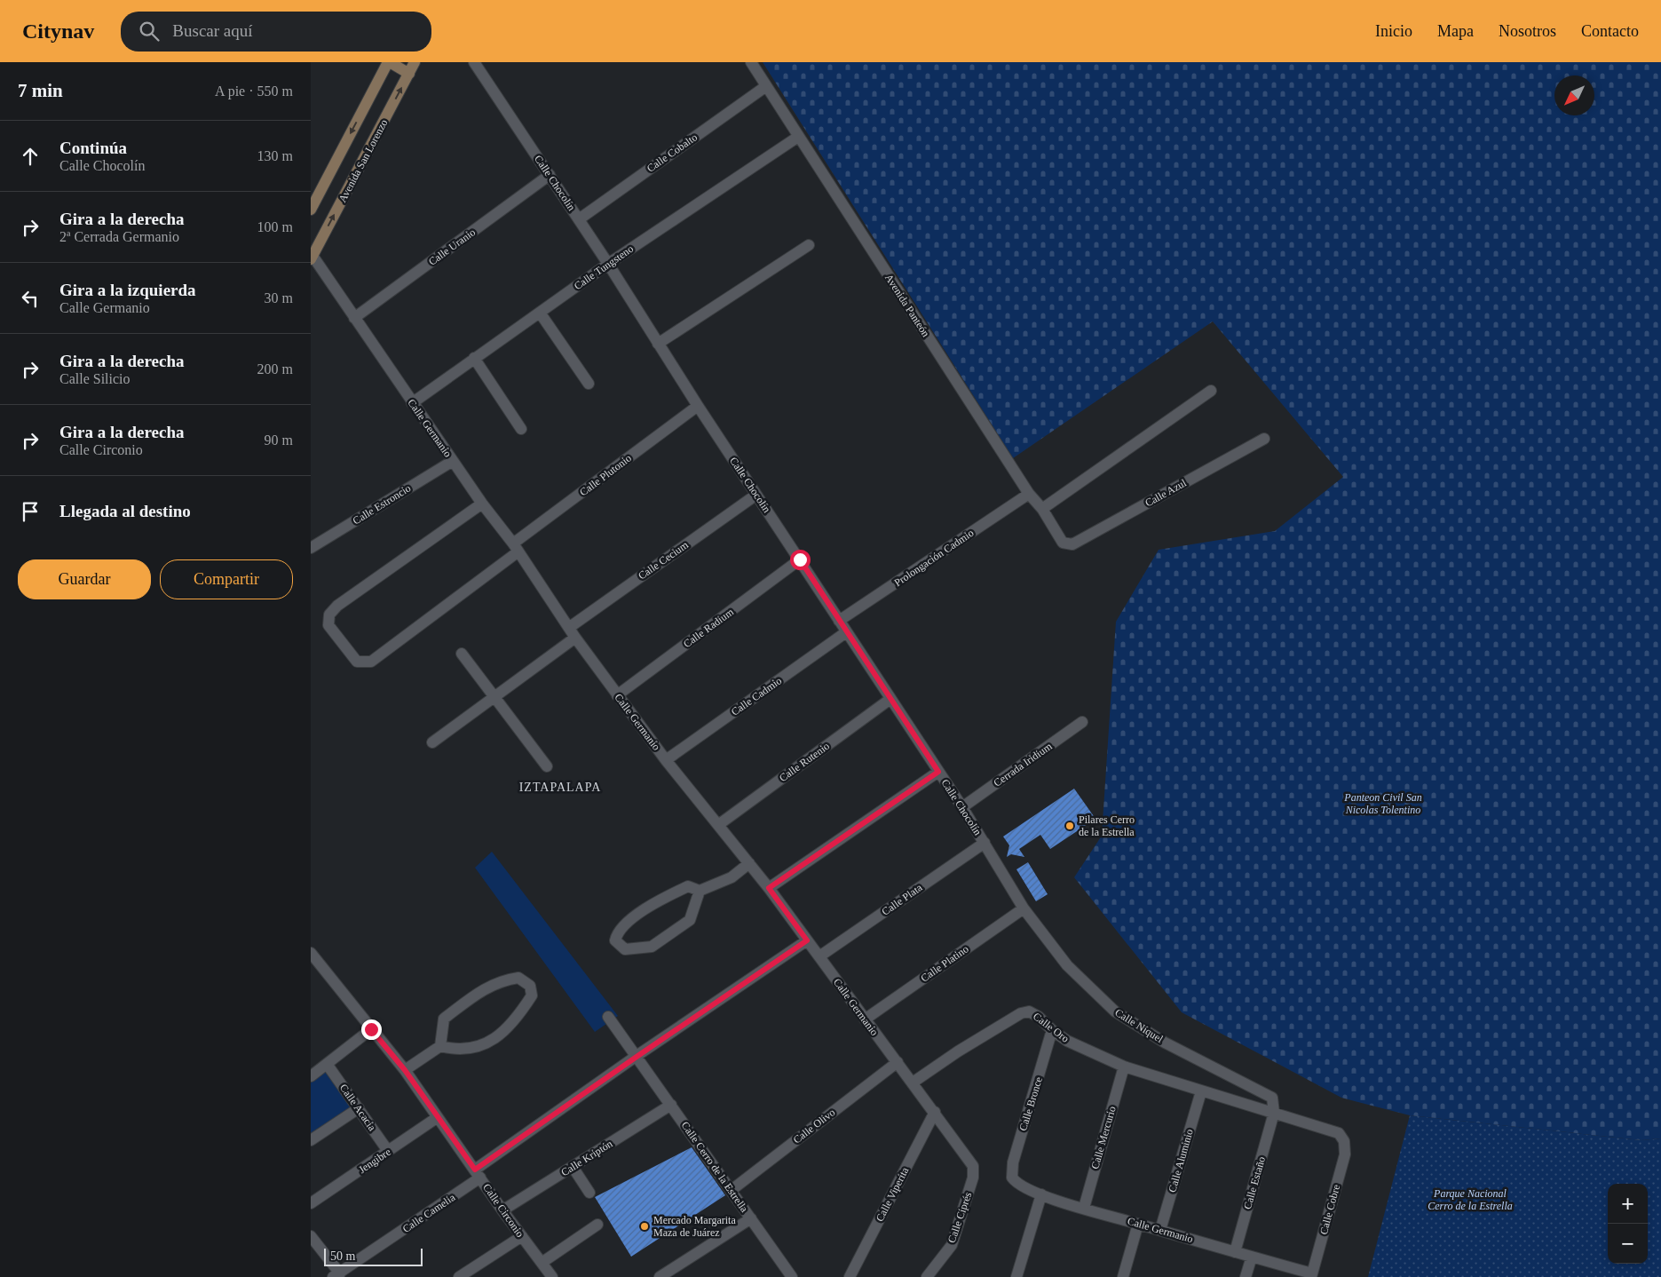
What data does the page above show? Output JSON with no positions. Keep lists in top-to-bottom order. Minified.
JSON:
{"streets":{"main road":["Avenida San Lorenzo"],"street":["Calle Cobalto","Calle Chocolín","Calle Uranio","Calle Tungsteno","Avenida Panteón","Calle Germanio","Calle Plutonio","Calle Azul","Calle Estroncio","Prolongación Cadmio","Calle Cecium","Calle Radium","Calle Cadmio","Calle Rutenio","Cerrada Iridium","Calle Plata","Calle Platino","Calle Níquel","Calle Oro","Calle Bronce","Calle Acacia","Calle Olivo","Calle Mercurio","Calle Kriptón","Jengibre","Calle Aluminio","Calle Cerro de la Estrella","Calle Estaño","Calle Viperita","Calle Cobre","Calle Circonio","Calle Camelia","Calle Ciprés"]},"crossings":[["Calle Cobalto","Calle Chocolín"],["Calle Cobalto","Avenida Panteón"],["Avenida San Lorenzo","Calle Germanio"],["Calle Chocolín","Calle Uranio"],["Calle Chocolín","Calle Tungsteno"],["Calle Chocolín","Calle Plutonio"],["Calle Chocolín","Prolongación Cadmio"],["Calle Chocolín","Calle Cecium"],["Calle Chocolín","Calle Radium"],["Calle Chocolín","Calle Cadmio"],["Calle Chocolín","Calle Rutenio"],["Calle Chocolín","Cerrada Iridium"],["Calle Chocolín","Calle Plata"],["Calle Chocolín","Calle Platino"],["Calle Chocolín","Calle Níquel"],["Calle Uranio","Calle Germanio"],["Calle Tungsteno","Avenida Panteón"],["Calle Tungsteno","Calle Germanio"],["Avenida Panteón","Calle Azul"],["Avenida Panteón","Prolongación Cadmio"],["Calle Germanio","Calle Plutonio"],["Calle Germanio","Calle Estroncio"],["Calle Germanio","Calle Cecium"],["Calle Germanio","Calle Radium"],["Calle Germanio","Calle Cadmio"],["Calle Germanio","Calle Rutenio"],["Calle Germanio","Calle Plata"],["Calle Germanio","Calle Platino"],["Calle Germanio","Calle Oro"],["Calle Germanio","Calle Bronce"],["Calle Germanio","Calle Olivo"],["Calle Germanio","Calle Mercurio"],["Calle Germanio","Calle Aluminio"],["Calle Germanio","Calle Estaño"],["Calle Germanio","Calle Viperita"],["Calle Germanio","Calle Cobre"],["Calle Germanio","Calle Camelia"],["Calle Germanio","Calle Ciprés"],["Calle Platino","Calle Níquel"],["Calle Níquel","Calle Estaño"],["Calle Níquel","Calle Cobre"],["Calle Oro","Calle Bronce"],["Calle Oro","Calle Mercurio"],["Calle Oro","Calle Aluminio"],["Calle Acacia","Jengibre"],["Calle Olivo","Calle Cerro de la Estrella"],["Calle Kriptón","Calle Cerro de la Estrella"],["Calle Kriptón","Calle Circonio"],["Jengibre","Calle Circonio"],["Calle Cerro de la Estrella","Calle Camelia"],["Calle Estaño","Calle Cobre"],["Calle Circonio","Calle Camelia"]],"districts":["IZTAPALAPA"],"parks":["Panteon Civil San Nicolas Tolentino","Parque Nacional Cerro de la Estrella"],"places":["Pilares Cerro de la Estrella","Mercado Margarita Maza de Juárez"],"scale_bar":"50 m","north":"bottom left","page":{"header":"Citynav","search":"Buscar aquí","nav":["Inicio","Mapa","Nosotros","Contacto"],"heading":["7 min","A pie · 550 m"],"list":[["Continúa","Calle Chocolín","130 m"],["Gira a la derecha","2ª Cerrada Germanio","100 m"],["Gira a la izquierda","Calle Germanio","30 m"],["Gira a la derecha","Calle Silicio","200 m"],["Gira a la derecha","Calle Circonio","90 m"],"Llegada al destino"],"buttons":["Guardar","Compartir"],"map_buttons":["+","−"],"scale":"50 m"}}
